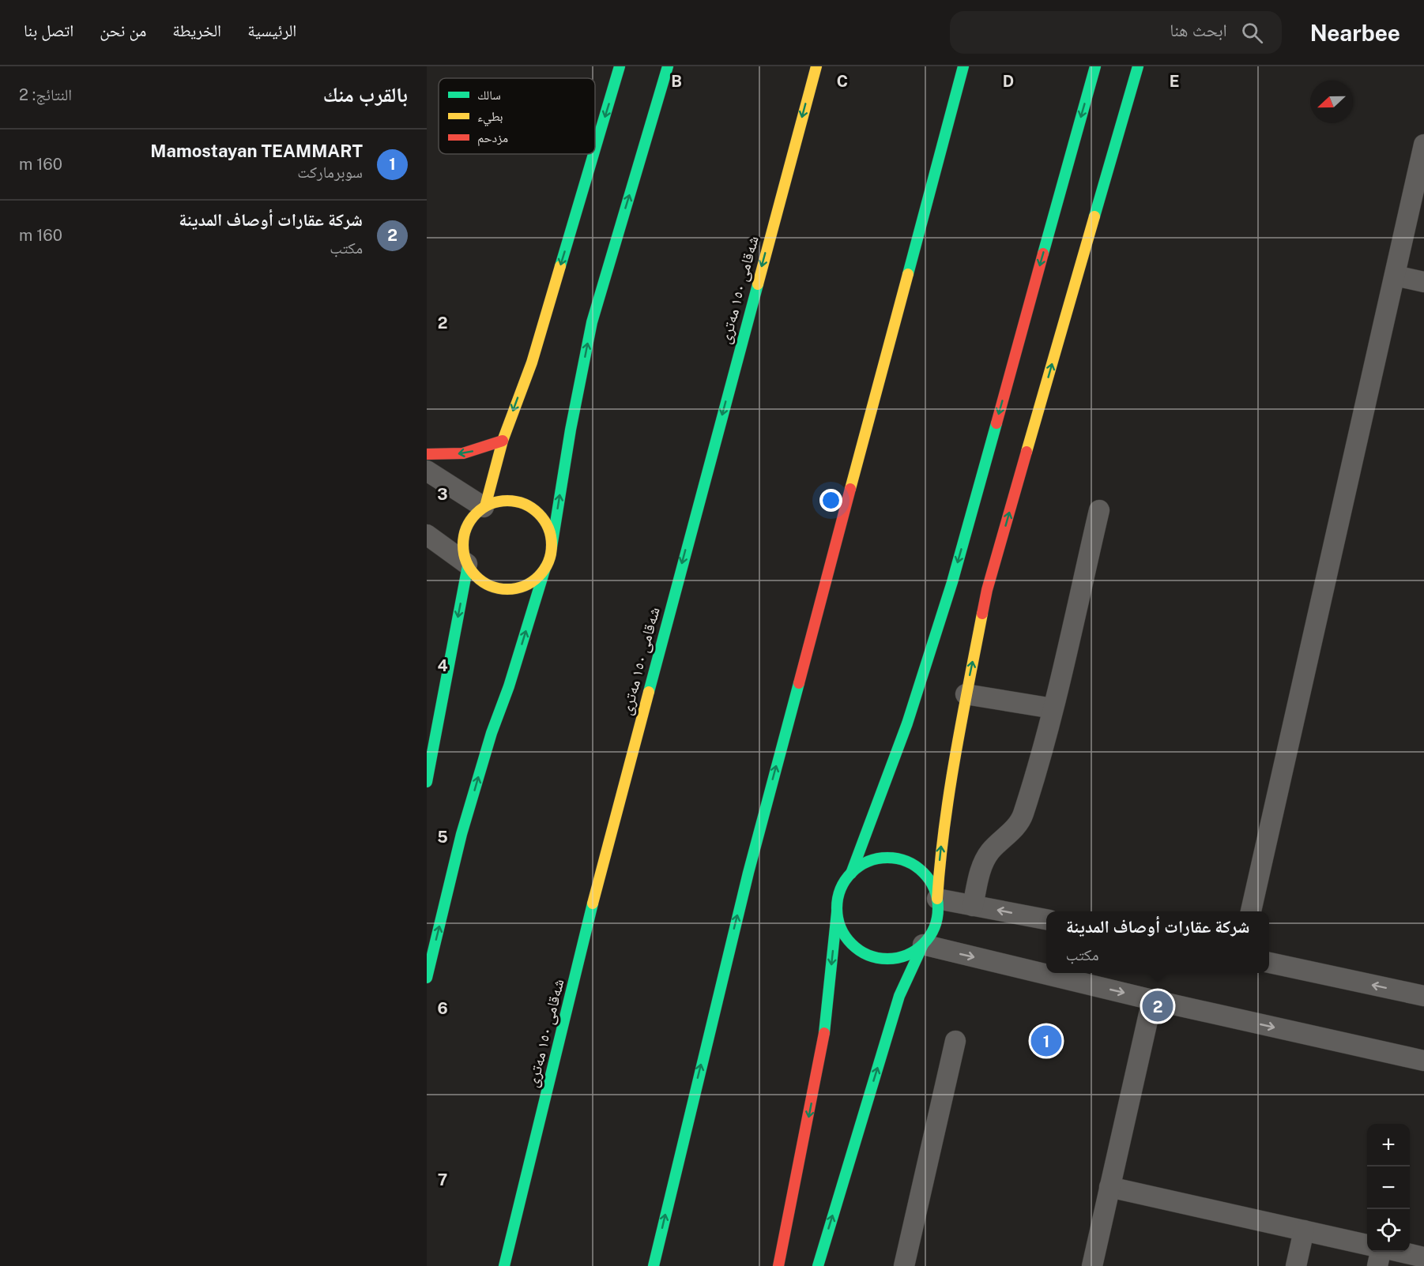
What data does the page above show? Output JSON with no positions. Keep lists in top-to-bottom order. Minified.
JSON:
{"streets":{"main road":["شەقامی ١٥٠ مەتری"]},"one_way":["شەقامی ١٥٠ مەتری"],"legend":["سالك","بطيء","مزدحم"],"north":"left","page":{"header":"Nearbee","search":"ابحث هنا","nav":["الرئيسية","الخريطة","من نحن","اتصل بنا"],"heading":["بالقرب منك","النتائج: 2"],"list":[{"mark":"1","name":"Mamostayan TEAMMART","note":"سوبرماركت","value":"160 m"},{"mark":"2","name":"شركة عقارات أوصاف المدينة","note":"مكتب","value":"160 m"}],"popup":["شركة عقارات أوصاف المدينة","مكتب"],"pins":["2","1"],"map_buttons":["+","−"]},"grid":{"columns":["B","C","D","E"],"rows":["2","3","4","5","6","7"]}}
